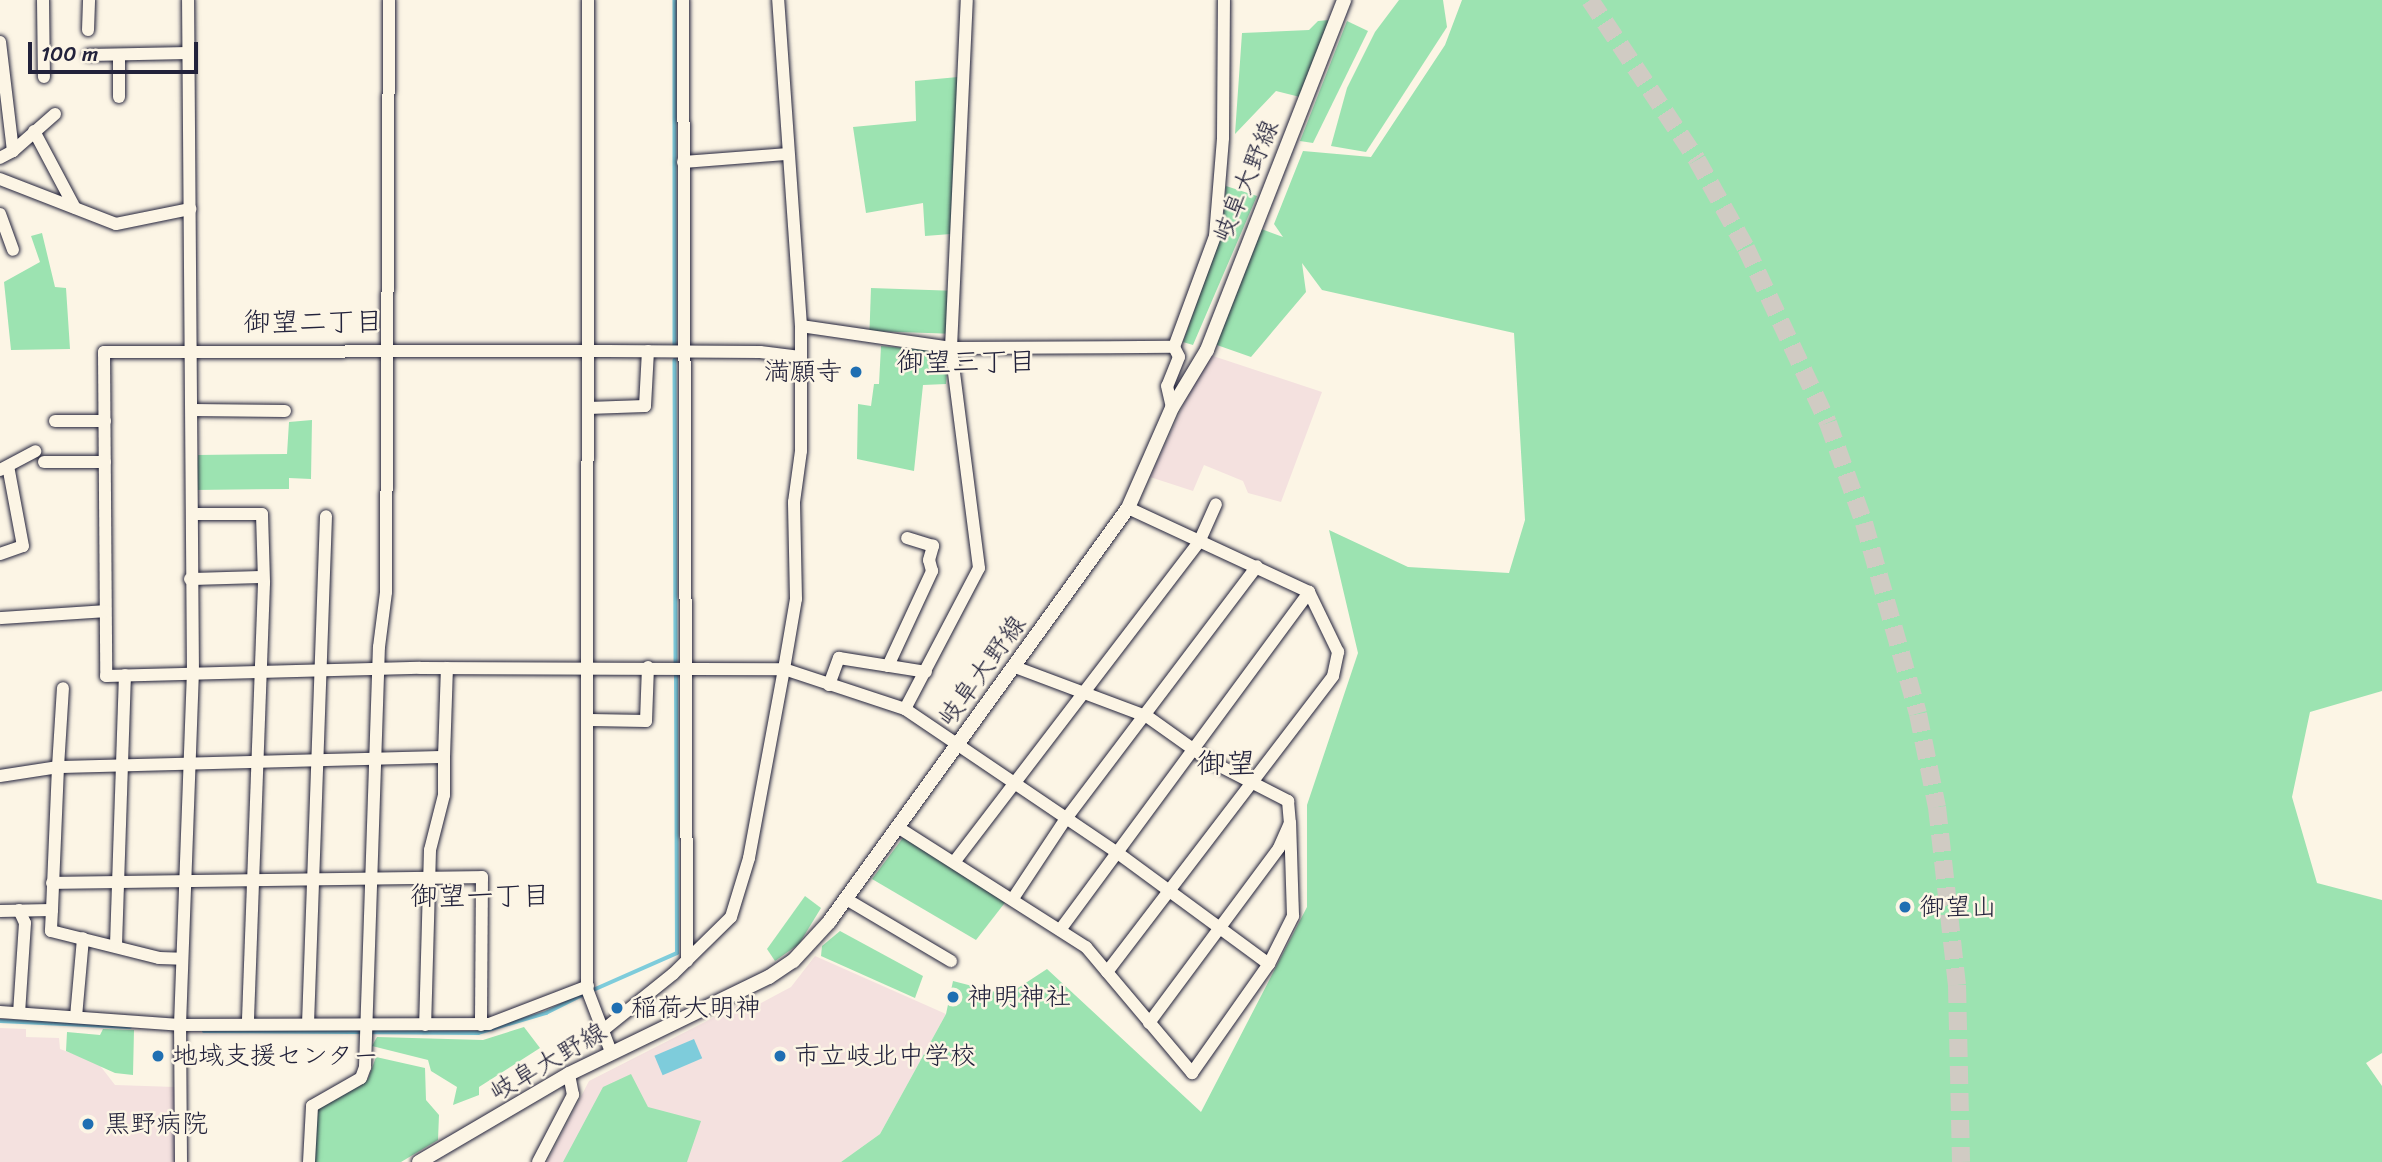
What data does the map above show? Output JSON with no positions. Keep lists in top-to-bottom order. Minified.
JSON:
{"streets":{"main road":["岐阜大野線"]},"districts":["御望二丁目","御望三丁目","御望","御望一丁目"],"places":["満願寺","御望山","神明神社","稲荷大明神","地域支援センター","市立岐北中学校","黒野病院"],"scale_bar":"100 m"}
